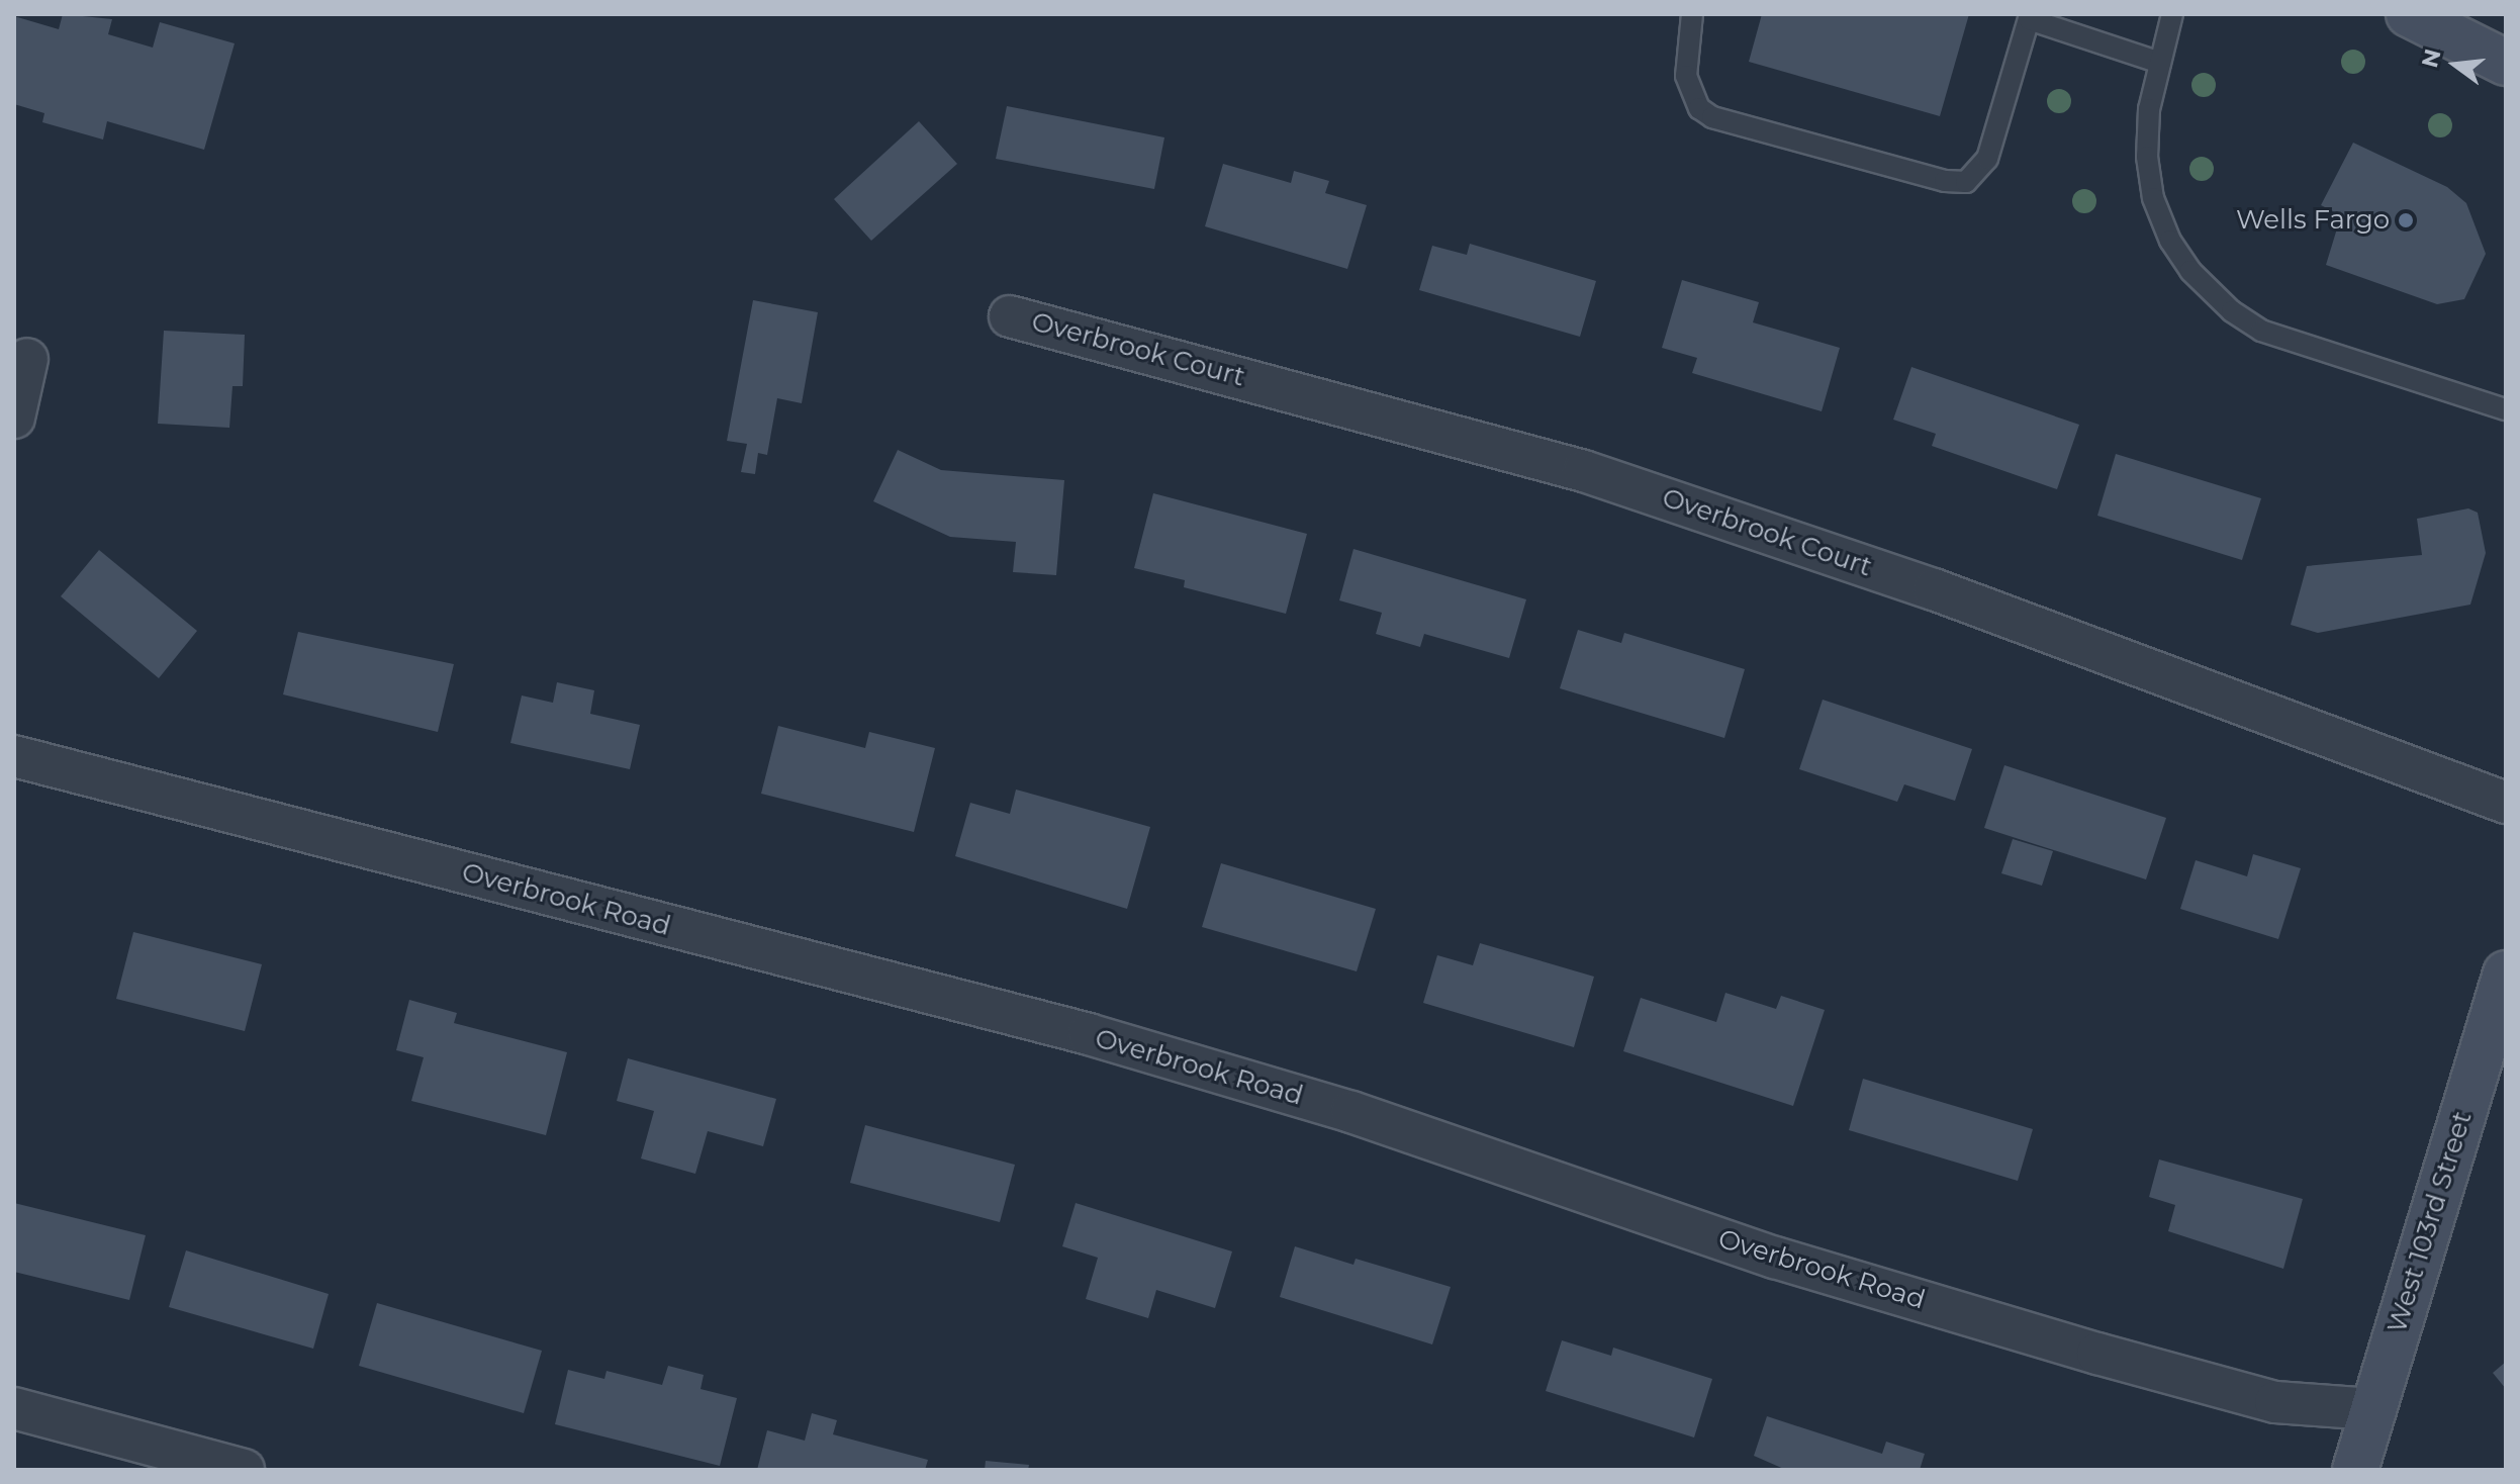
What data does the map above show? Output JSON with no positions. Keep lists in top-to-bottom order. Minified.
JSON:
{"streets":{"main road":["West 103rd Street"],"street":["Overbrook Court","Overbrook Road"]},"crossings":[["Overbrook Road","West 103rd Street"]],"places":["Wells Fargo"],"north":"left"}
